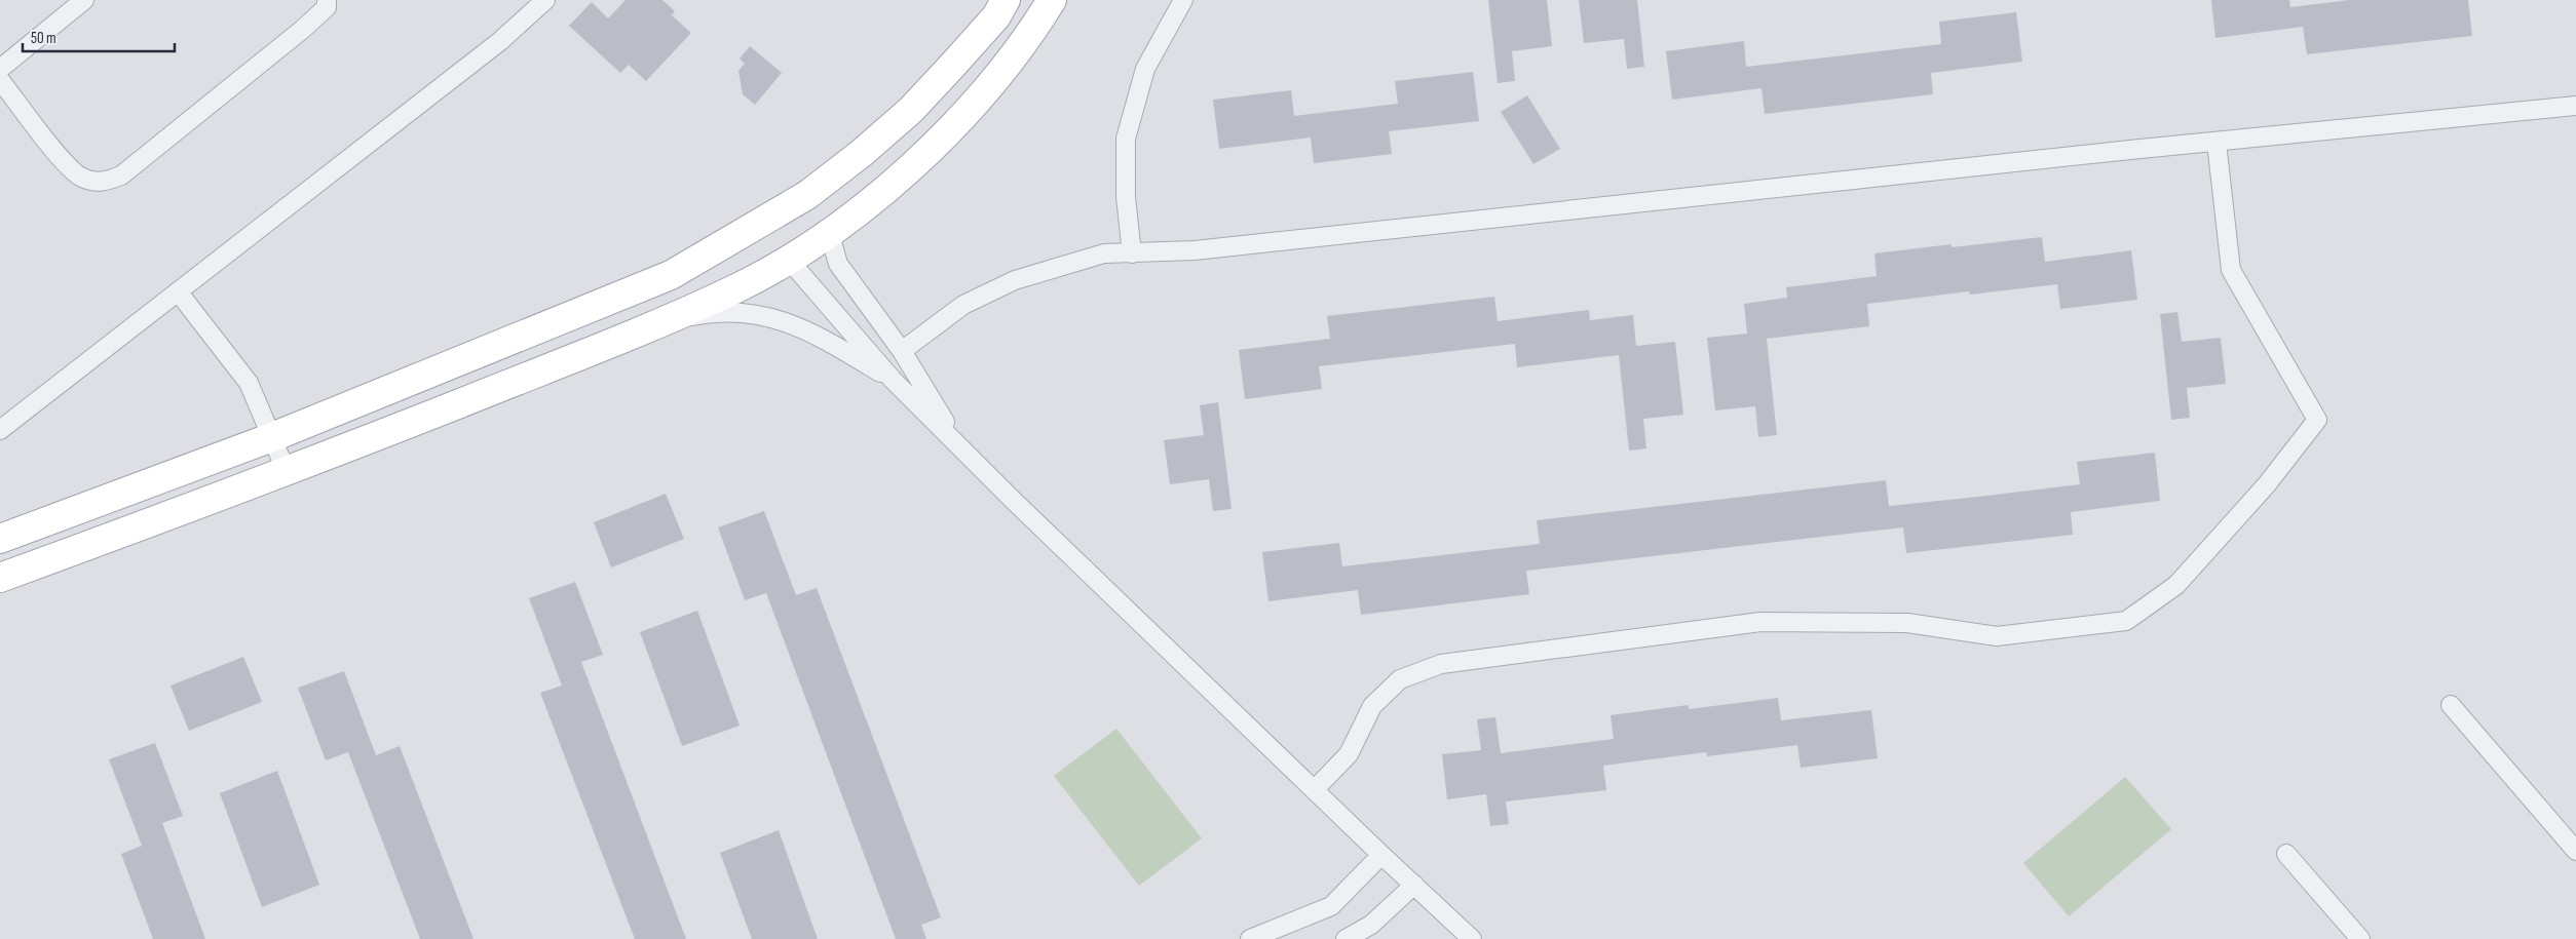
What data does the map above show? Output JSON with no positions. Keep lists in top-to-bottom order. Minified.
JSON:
{"scale_bar":"50 m"}
